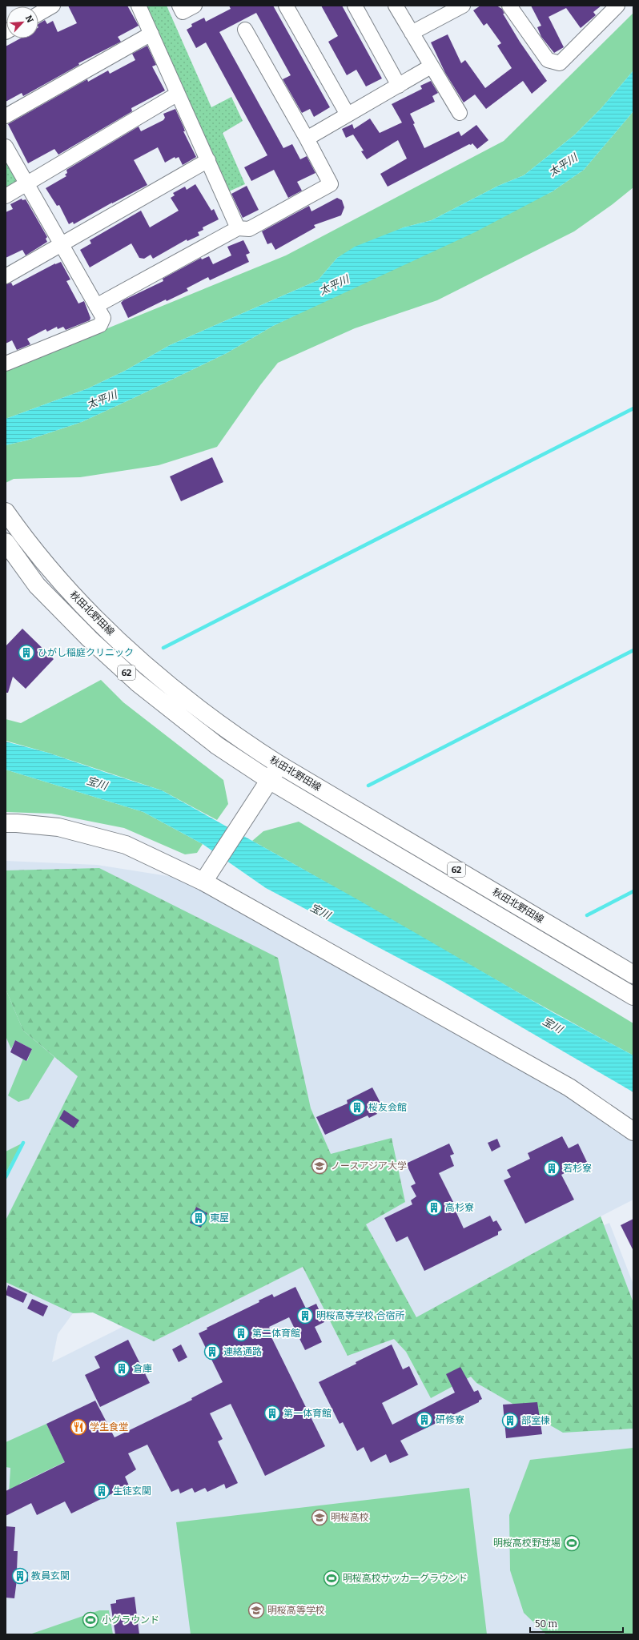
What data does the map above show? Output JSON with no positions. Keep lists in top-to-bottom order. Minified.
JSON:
{"streets":{"main road":["秋田北野田線","62"]},"water":["太平川","宝川"],"places":{"building":["ひがし稲庭クリニック","桜友会館","若杉寮","高杉寮","東屋","明桜高等学校 合宿所","第二体育館","連絡通路","倉庫","第一体育館","研修寮","部室棟","生徒玄関","教員玄関"],"school or university":["ノースアジア大学","明桜高校","明桜高等学校"],"restaurant":["学生食堂"],"sports":["明桜高校野球場","明桜高校サッカーグラウンド","小グラウンド"]},"scale_bar":"50 m","north":"top right"}
